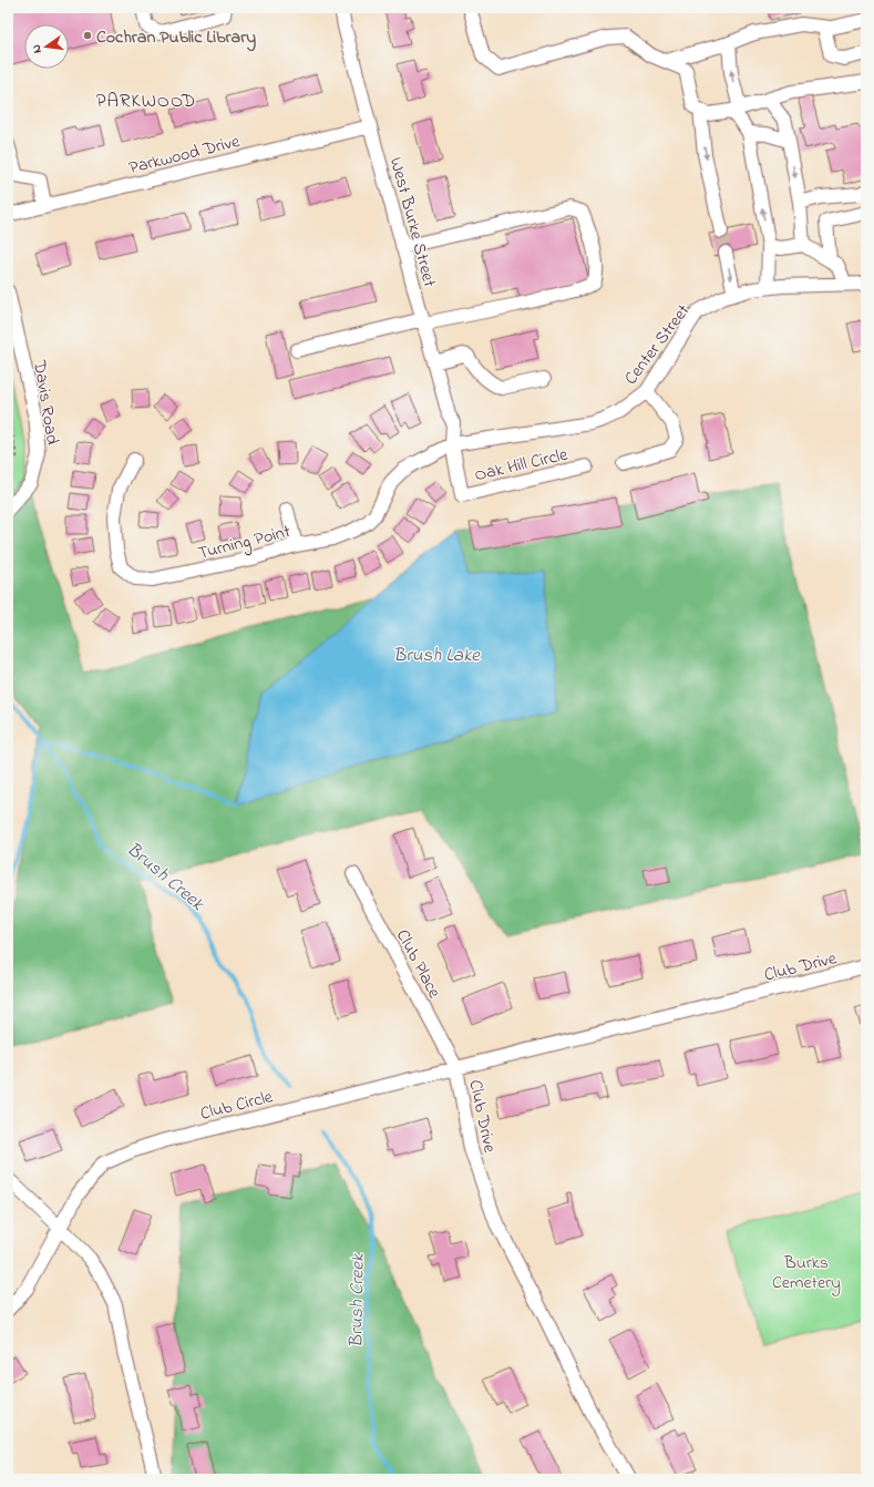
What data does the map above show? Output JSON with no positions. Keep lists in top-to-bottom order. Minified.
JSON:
{"streets":{"street":["Parkwood Drive","West Burke Street","Center Street","Davis Road","Oak Hill Circle","Turning Point","Club Place","Club Drive","Club Circle"]},"crossings":[["Parkwood Drive","West Burke Street"],["West Burke Street","Center Street"],["West Burke Street","Oak Hill Circle"],["West Burke Street","Turning Point"],["Center Street","Oak Hill Circle"],["Center Street","Turning Point"],["Oak Hill Circle","Turning Point"],["Club Place","Club Drive"],["Club Place","Club Circle"],["Club Drive","Club Circle"]],"districts":["PARKWOOD"],"water":["Brush Lake","Brush Creek"],"parks":["Burks Cemetery"],"places":["Cochran Public Library"],"north":"left"}
